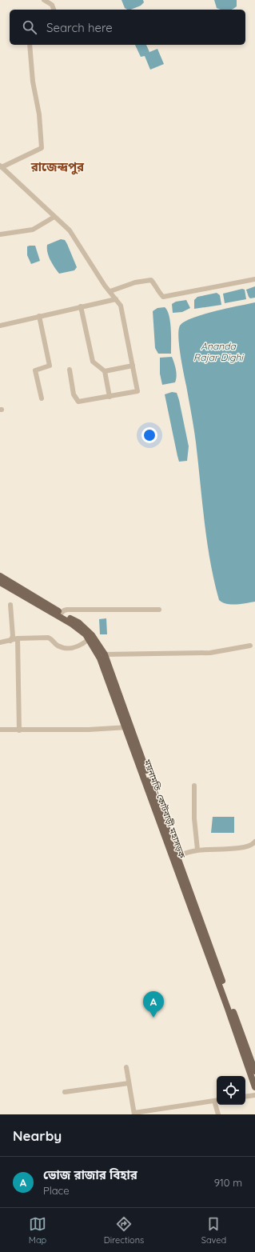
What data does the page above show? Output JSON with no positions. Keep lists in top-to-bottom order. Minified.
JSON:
{"streets":{"main road":["ময়নামতি–কোটবাড়ী মহাসড়ক"]},"districts":["রাজেন্দ্রপুর"],"water":["Ananda Rajar Dighi"],"page":{"search":"Search here","pins":"A","heading":"Nearby","list":[{"mark":"A","name":"ভোজ রাজার বিহার","note":"Place","value":"910 m"}],"nav":["Map","Directions","Saved"]}}
